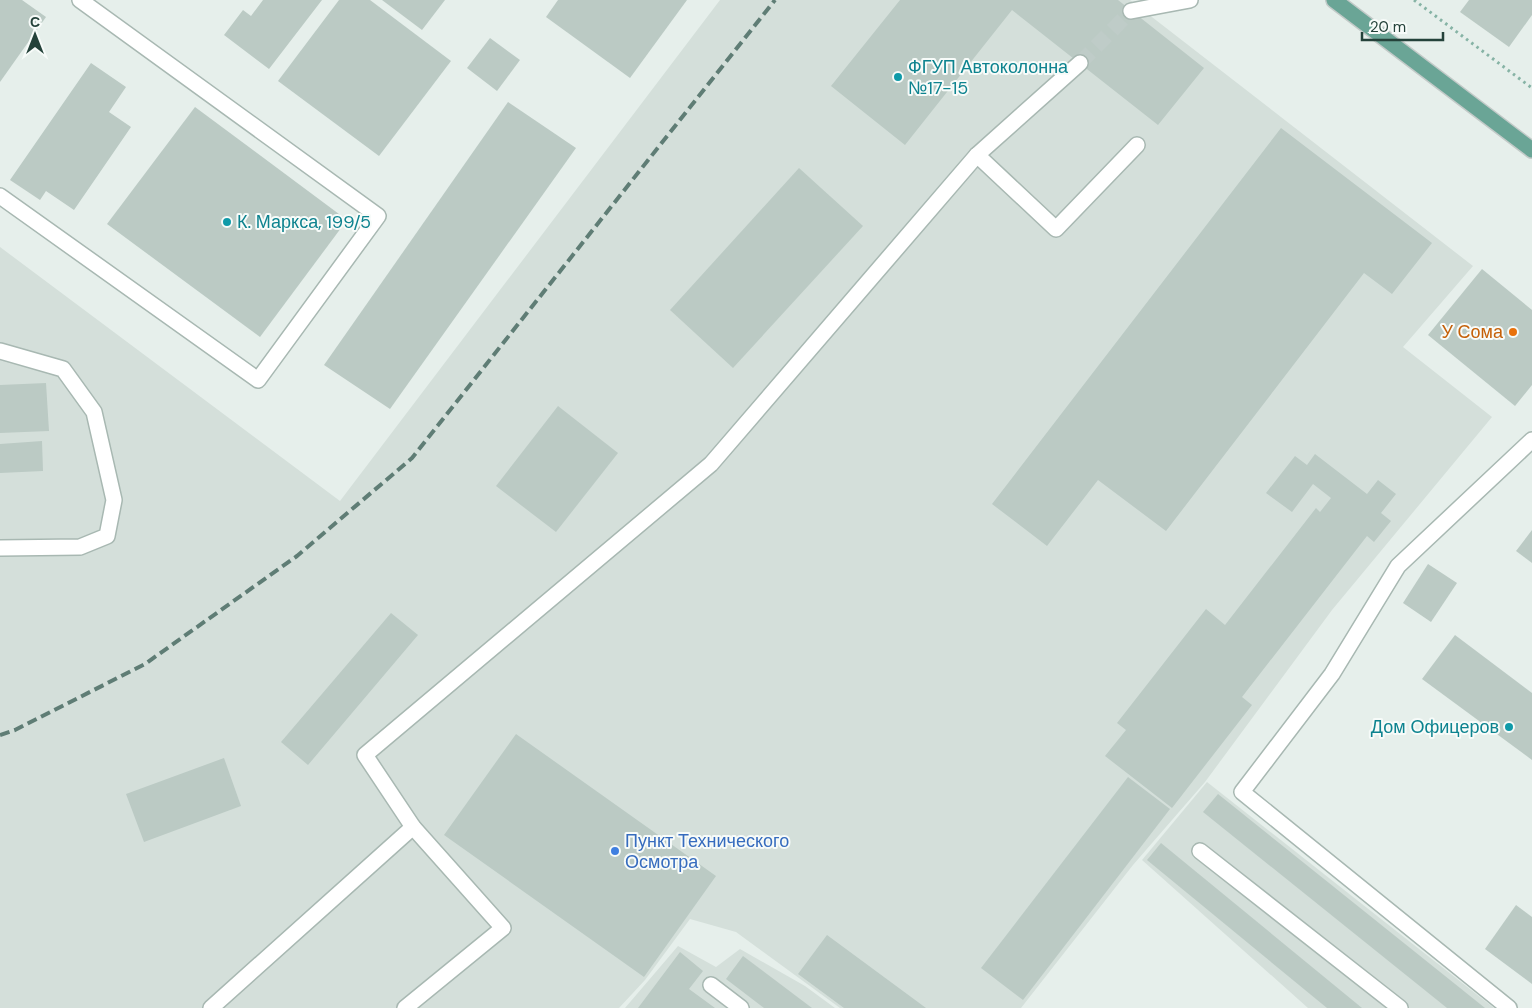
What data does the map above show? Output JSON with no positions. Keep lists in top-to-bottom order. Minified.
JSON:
{"places":["ФГУП Автоколонна №17-15","К. Маркса, 199/5","У Сома","Дом Офицеров","Пункт Технического Осмотра"],"scale_bar":"20 m","north":"top"}
